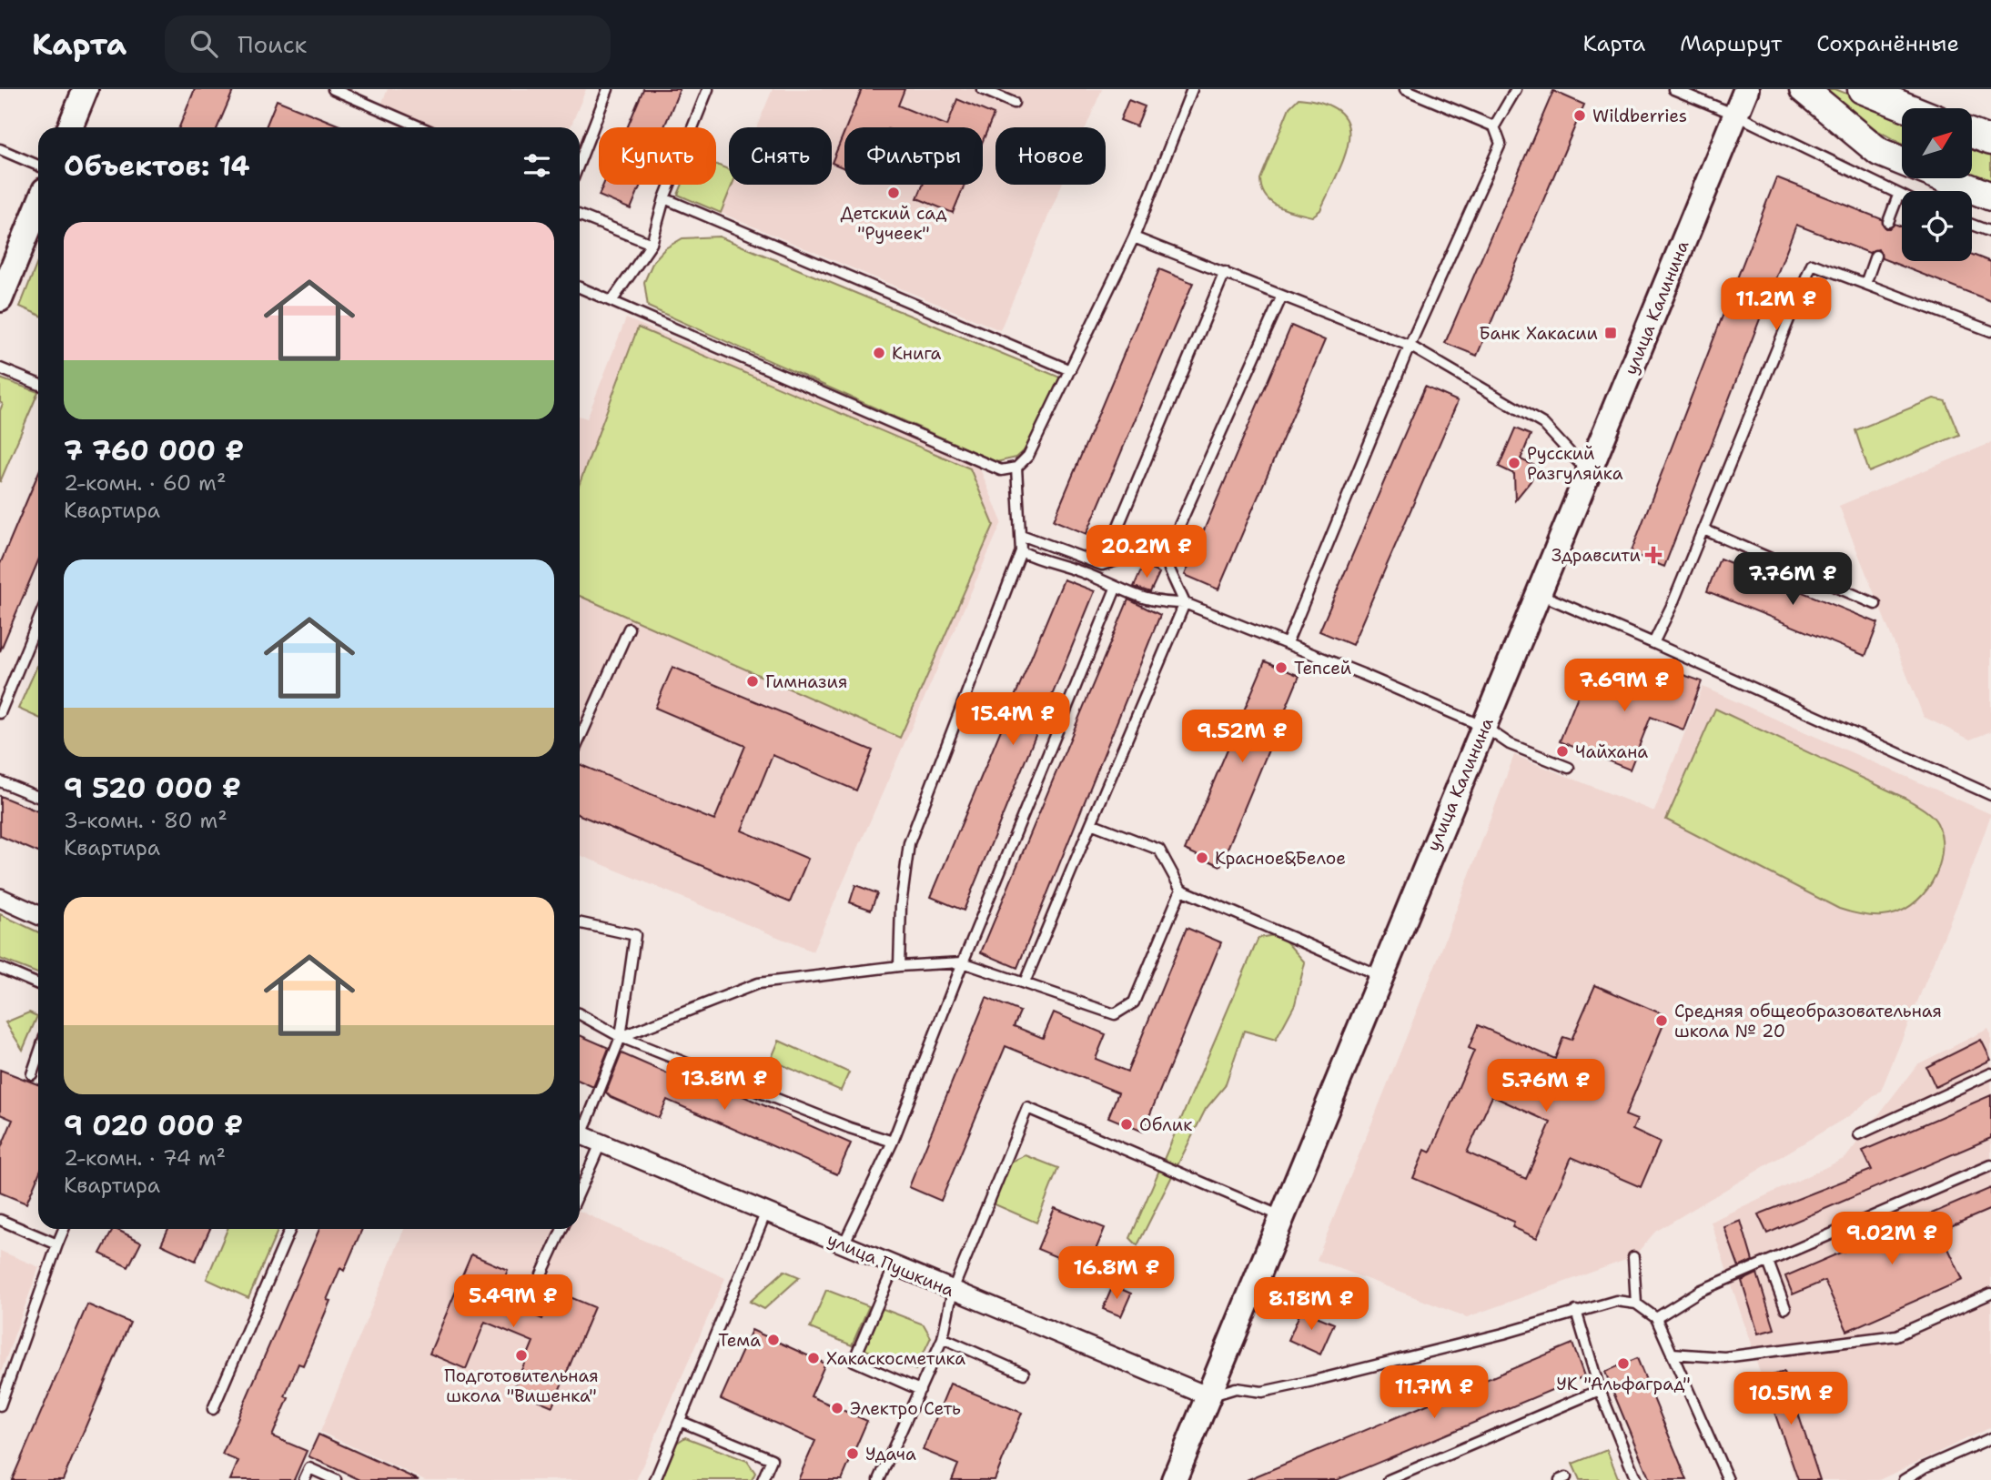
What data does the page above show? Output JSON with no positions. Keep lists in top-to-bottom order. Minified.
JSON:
{"streets":{"main road":["улица Калинина"],"street":["улица Пушкина"]},"crossings":[["улица Калинина","улица Пушкина"]],"places":{"other":["Wildberries","Детский сад \"Ручеек\"","Книга","Русский Разгуляйка","Тепсей","Гимназия","Чайхана","Красное&Белое","Средняя общеобразовательная школа № 20","Облик","Тема","Подготовительная школа \"Вишенка\"","Хакаскосметика","УК \"Альфаград\"","Электро Сеть","Удача"],"transit":["Банк Хакасии"],"health":["Здравсити"]},"north":"top right","page":{"header":"Карта","search":"Поиск","nav":["Карта","Маршрут","Сохранённые"],"chip":["Купить","Снять","Фильтры","Новое"],"heading":"Объектов: 14","list":[{"name":"7 760 000 ₽","note":"2-комн. · 60 m² · Квартира"},{"name":"9 520 000 ₽","note":"3-комн. · 80 m² · Квартира"},{"name":"9 020 000 ₽","note":"2-комн. · 74 m² · Квартира"}],"price":["11.2M ₽","20.2M ₽","7.76M ₽","7.69M ₽","15.4M ₽","9.52M ₽","13.8M ₽","5.76M ₽","9.02M ₽","16.8M ₽","5.49M ₽","8.18M ₽","11.7M ₽","10.5M ₽"]}}
